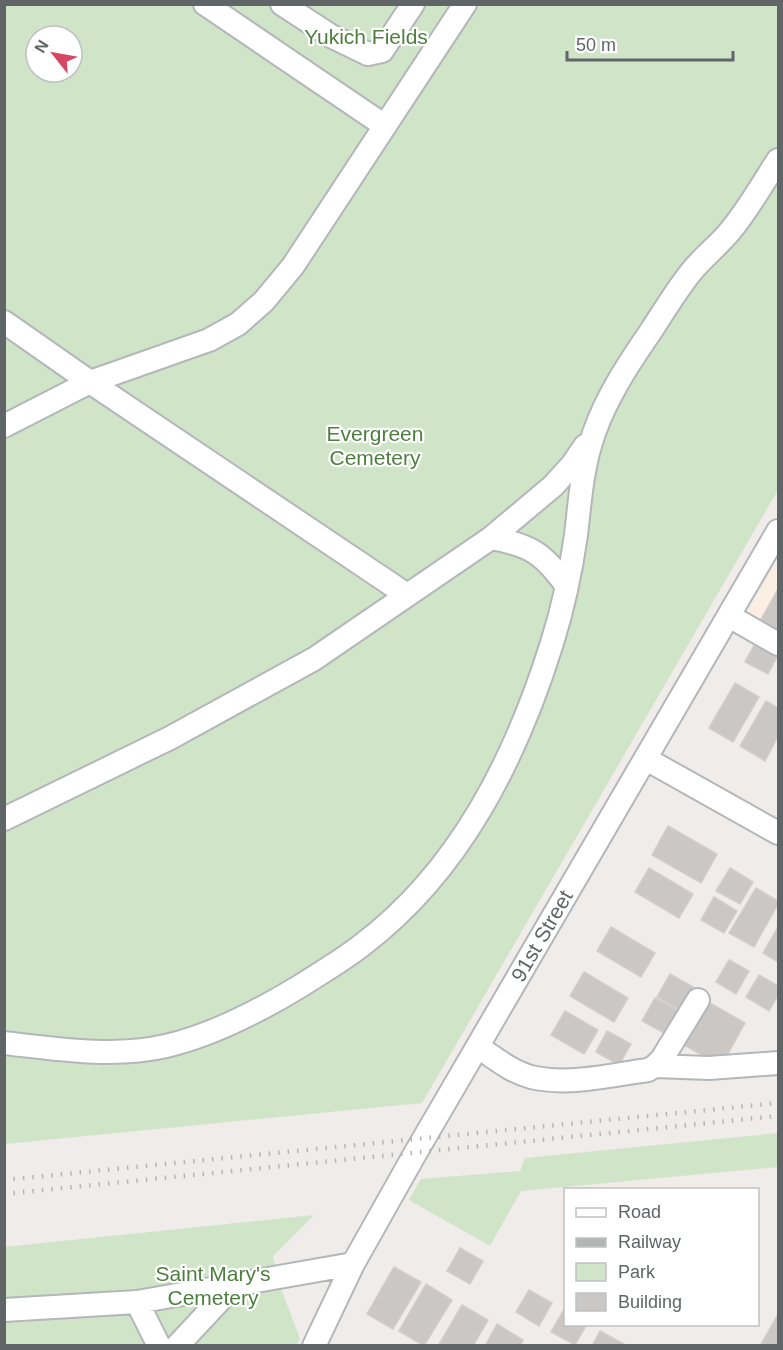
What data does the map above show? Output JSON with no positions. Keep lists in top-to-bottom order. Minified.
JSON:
{"streets":{"street":["91st Street"]},"parks":["Yukich Fields","Evergreen Cemetery","Saint Mary's Cemetery"],"legend":["Road","Railway","Park","Building"],"scale_bar":"50 m","north":"top left"}
